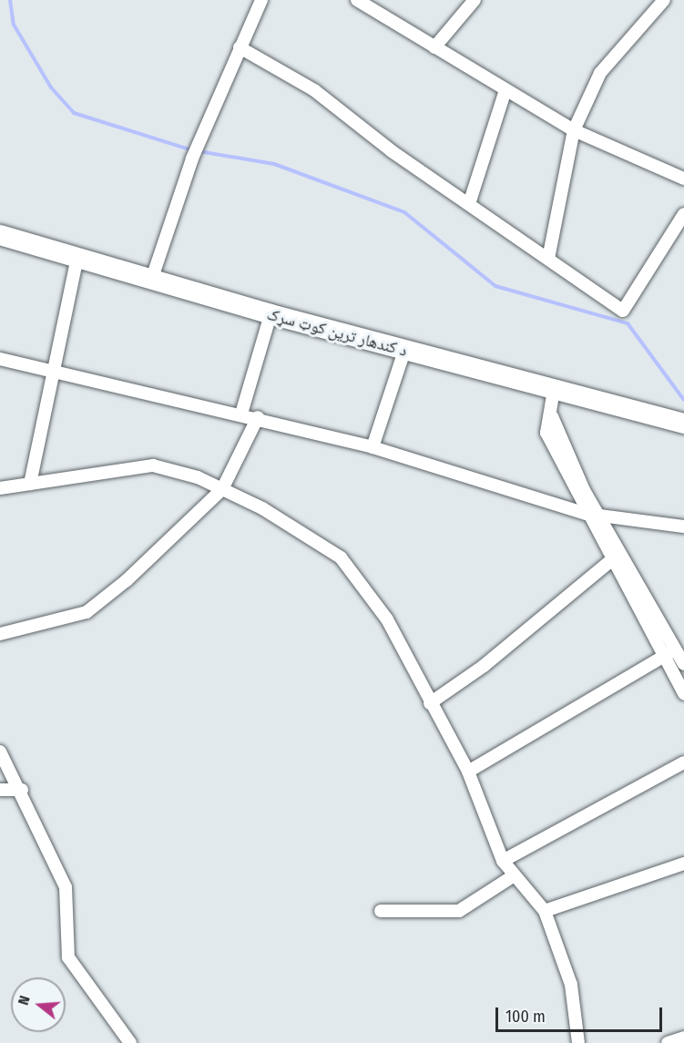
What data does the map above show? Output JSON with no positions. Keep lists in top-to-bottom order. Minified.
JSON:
{"streets":{"main road":["د کندهار ترين کوټ سړک"]},"scale_bar":"100 m","north":"left"}
